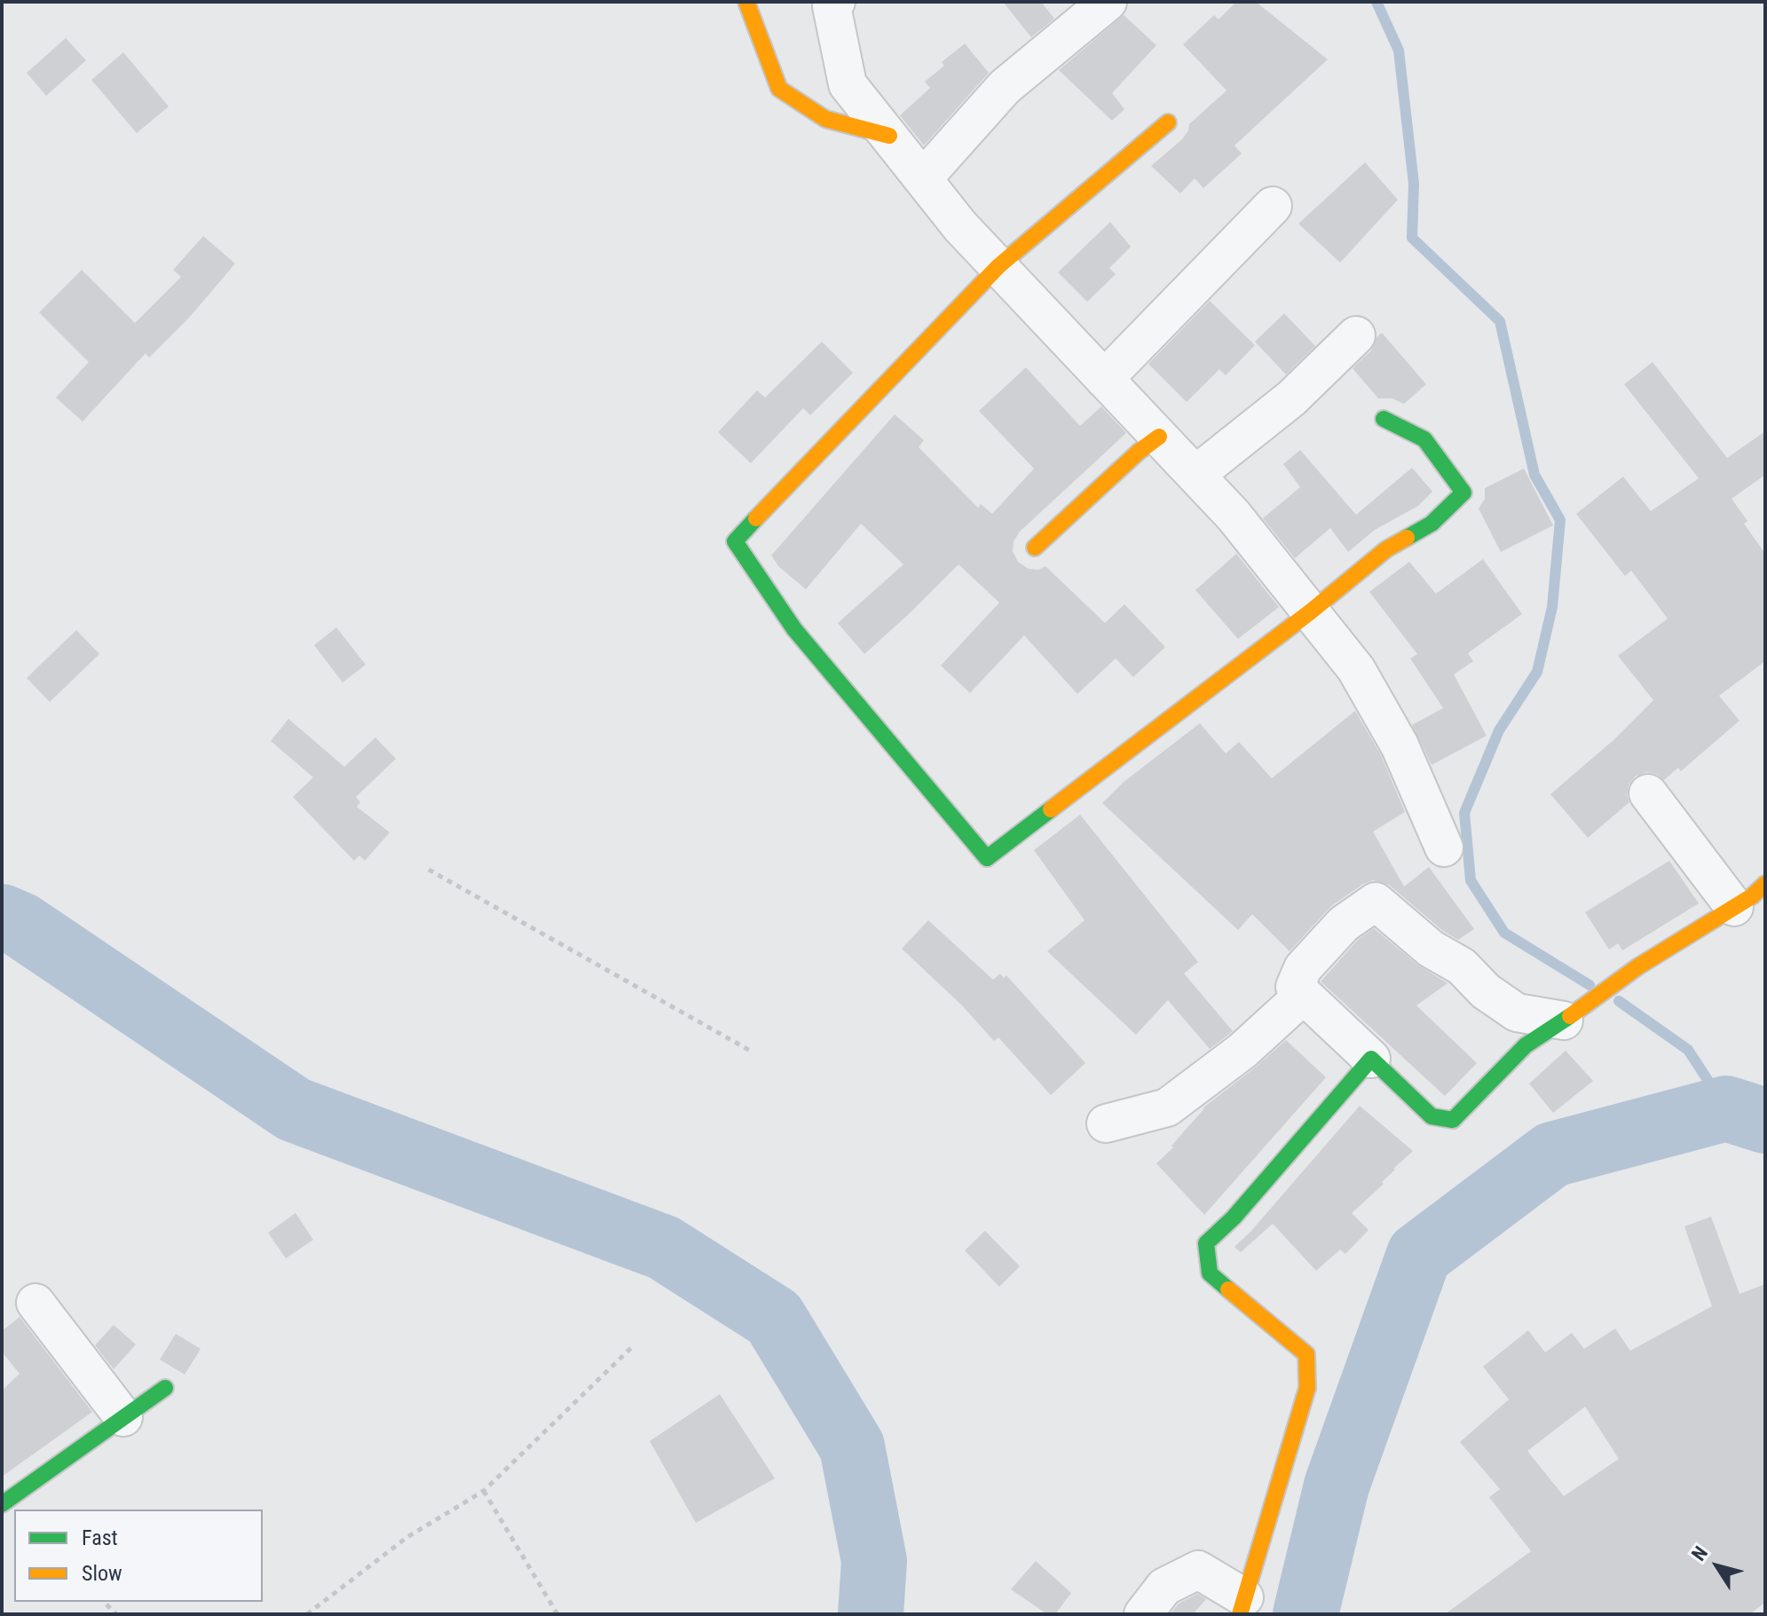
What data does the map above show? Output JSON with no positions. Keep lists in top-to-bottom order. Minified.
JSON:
{"legend":["Fast","Slow"],"north":"top left"}
